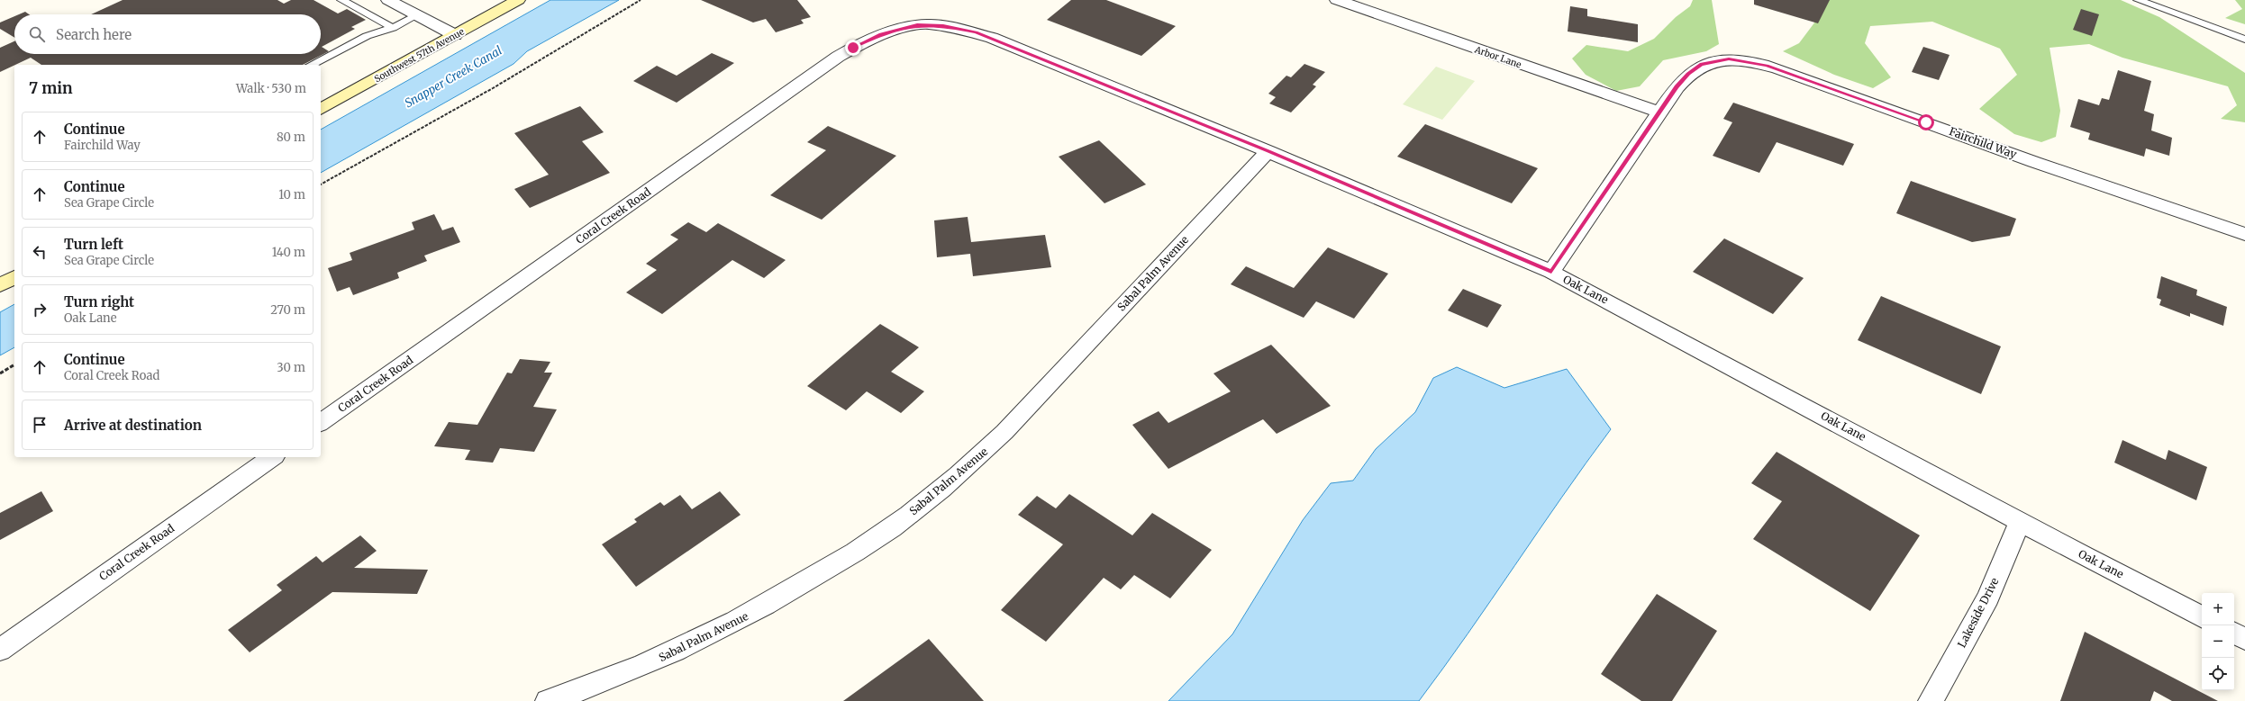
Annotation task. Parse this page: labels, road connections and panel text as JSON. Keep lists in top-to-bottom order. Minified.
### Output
{"streets":{"main road":["Southwest 57th Avenue"],"street":["Arbor Lane","Fairchild Way","Coral Creek Road","Sabal Palm Avenue","Oak Lane","Lakeside Drive"]},"crossings":[["Arbor Lane","Fairchild Way"],["Fairchild Way","Oak Lane"],["Coral Creek Road","Oak Lane"],["Sabal Palm Avenue","Oak Lane"],["Oak Lane","Lakeside Drive"]],"water":["Snapper Creek Canal"],"page":{"search":"Search here","heading":["7 min","Walk · 530 m"],"list":[["Continue","Fairchild Way","80 m"],["Continue","Sea Grape Circle","10 m"],["Turn left","Sea Grape Circle","140 m"],["Turn right","Oak Lane","270 m"],["Continue","Coral Creek Road","30 m"],"Arrive at destination"],"map_buttons":["+","−"]}}
